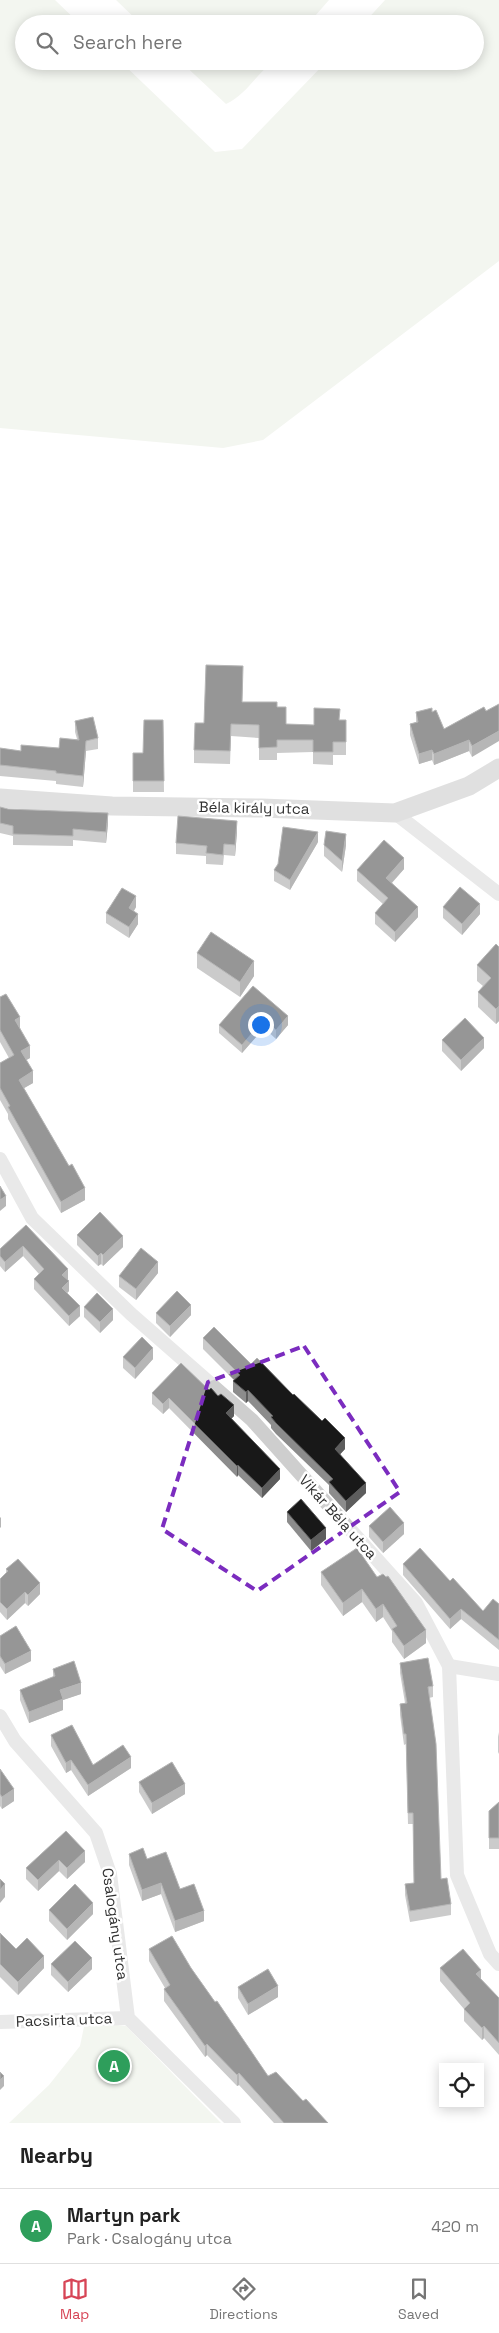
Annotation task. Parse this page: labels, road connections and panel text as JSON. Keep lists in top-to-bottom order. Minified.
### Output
{"streets":{"street":["Béla király utca","Vikár Béla utca","Csalogány utca","Pacsirta utca"]},"crossings":[["Csalogány utca","Pacsirta utca"]],"page":{"search":"Search here","pins":"A","heading":"Nearby","list":[{"mark":"A","name":"Martyn park","note":"Park · Csalogány utca","value":"420 m"}],"nav":["Map","Directions","Saved"]}}
